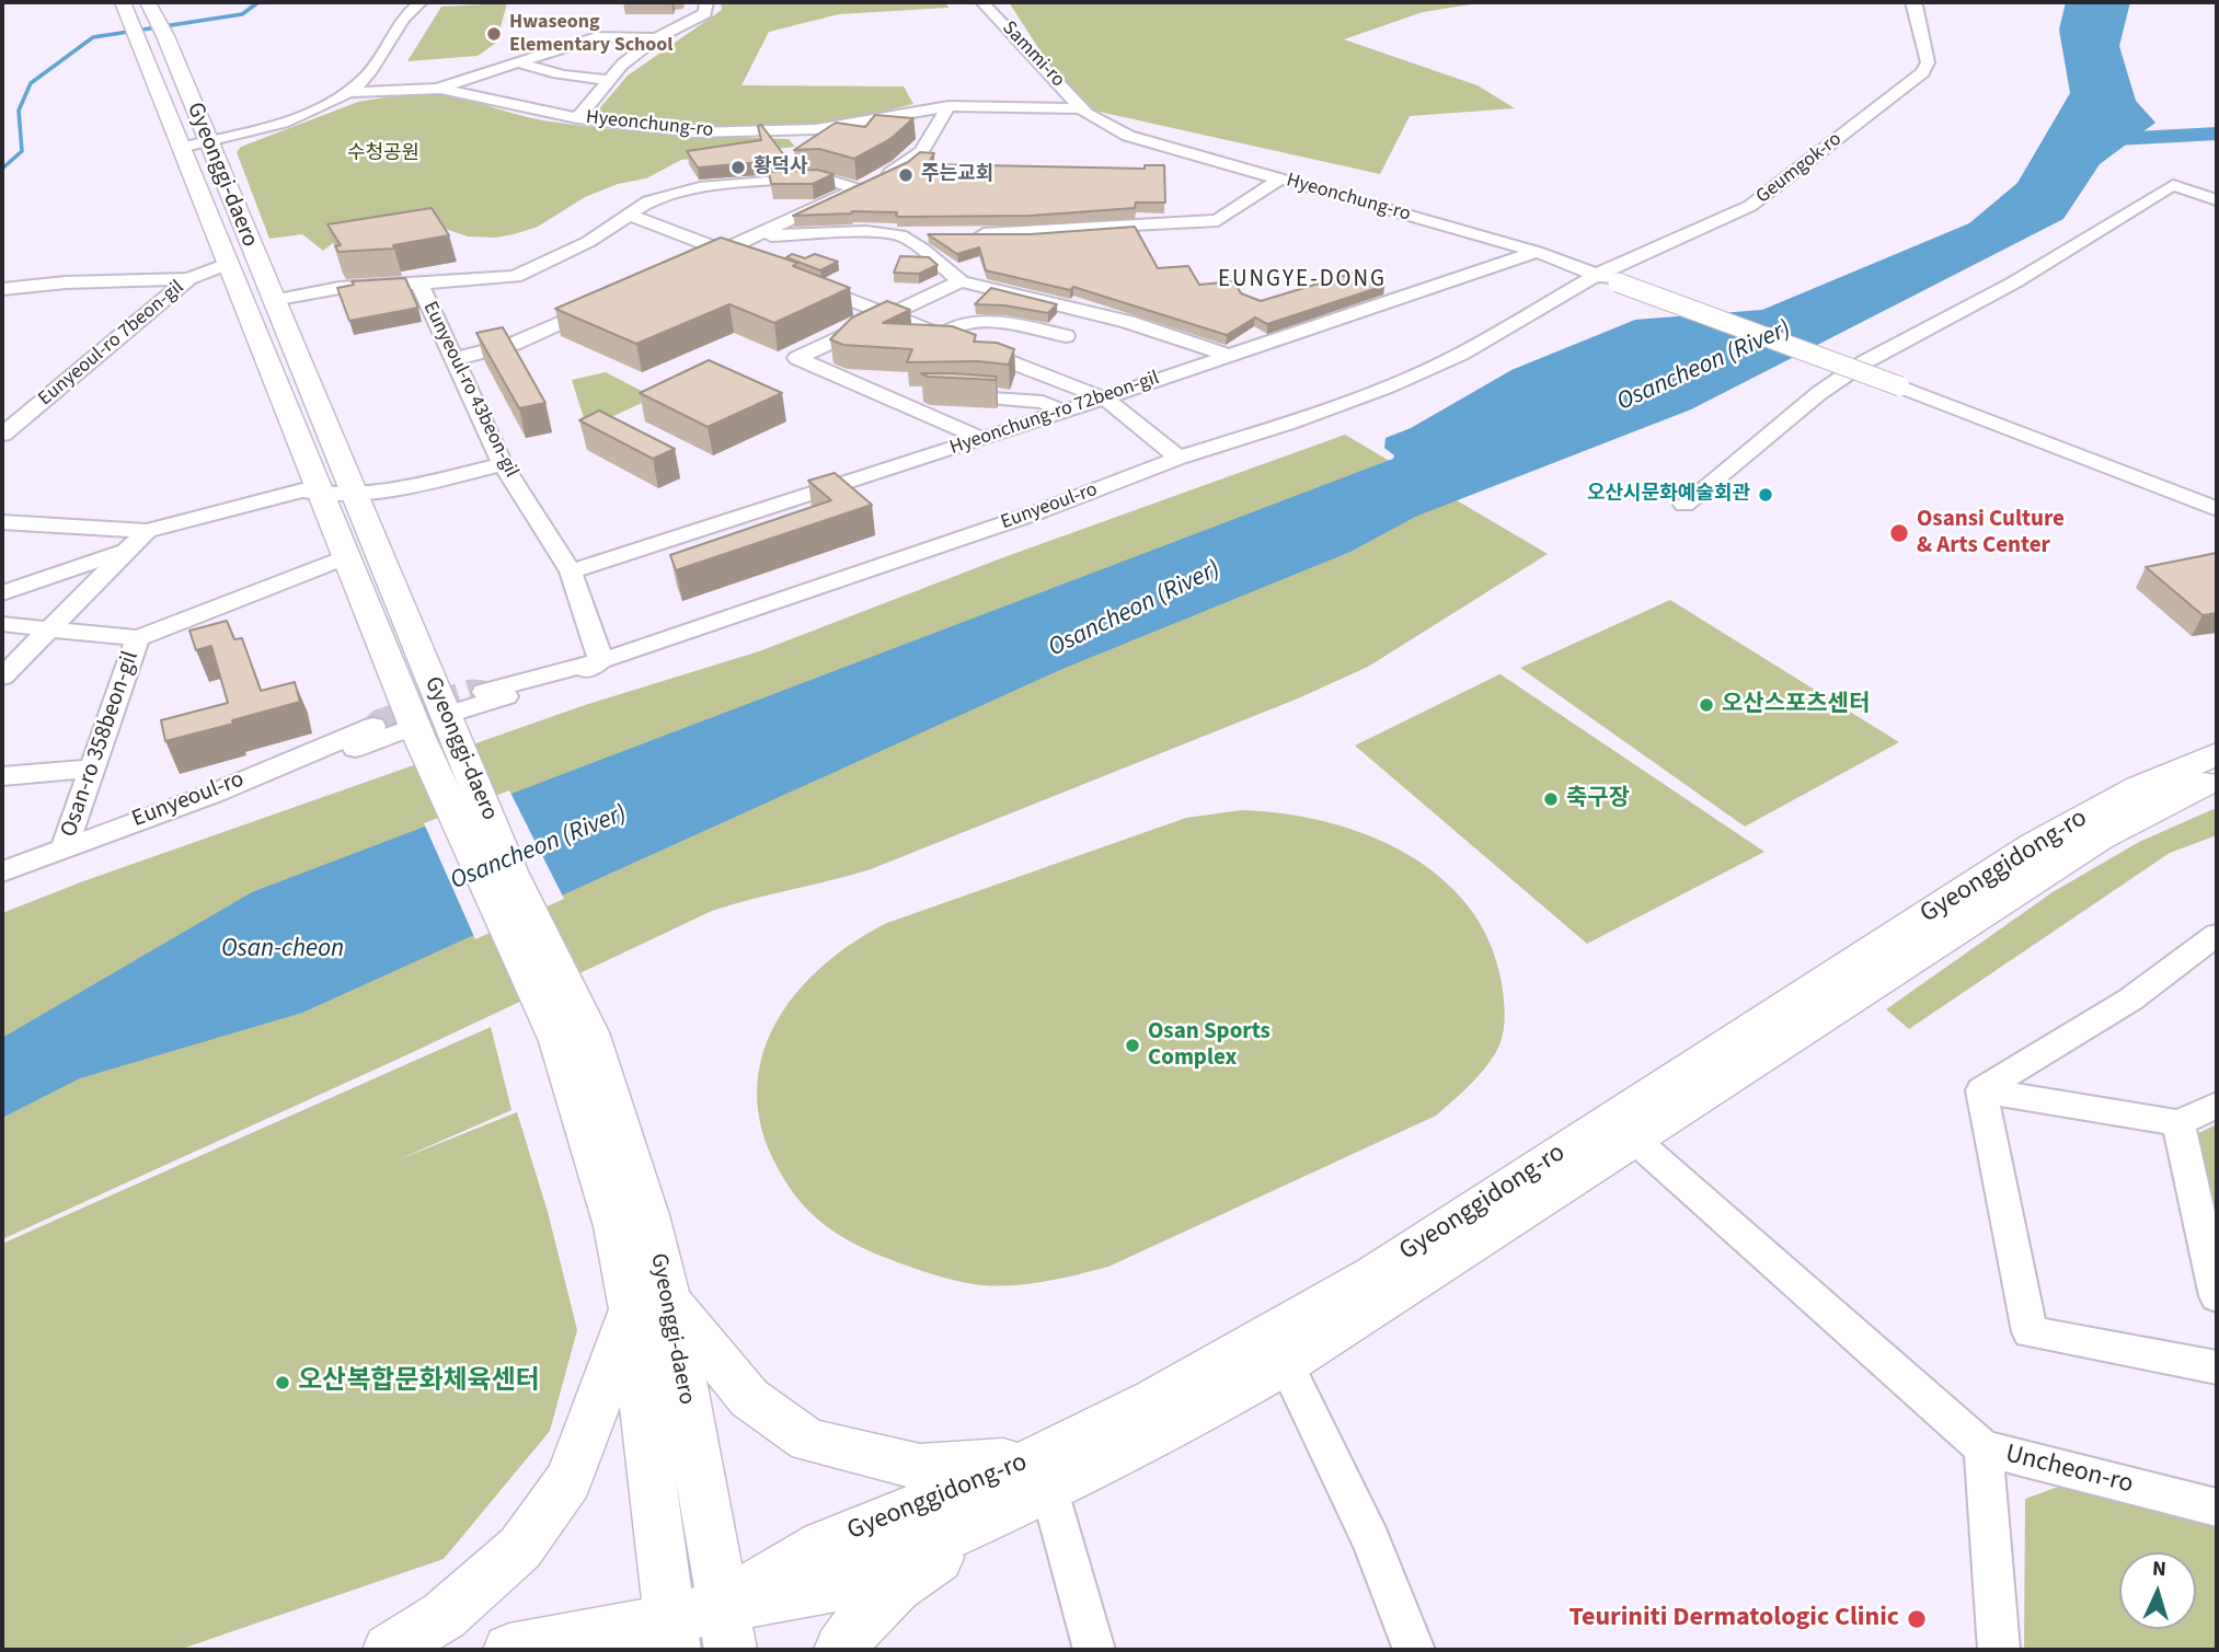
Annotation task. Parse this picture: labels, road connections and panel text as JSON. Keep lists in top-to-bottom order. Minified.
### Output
{"streets":{"main road":["Gyeonggi-daero","Gyeonggidong-ro"],"street":["Sammi-ro","Hyeonchung-ro","Geumgok-ro","Eunyeoul-ro 7beon-gil","Eunyeoul-ro 43beon-gil","Hyeonchung-ro 72beon-gil","Eunyeoul-ro","Osan-ro 358beon-gil","Uncheon-ro"]},"crossings":[["Sammi-ro","Hyeonchung-ro"],["Hyeonchung-ro","Geumgok-ro"],["Hyeonchung-ro","Hyeonchung-ro 72beon-gil"],["Hyeonchung-ro","Eunyeoul-ro"],["Geumgok-ro","Eunyeoul-ro"],["Gyeonggi-daero","Eunyeoul-ro 7beon-gil"],["Gyeonggi-daero","Gyeonggidong-ro"],["Eunyeoul-ro 43beon-gil","Hyeonchung-ro 72beon-gil"],["Eunyeoul-ro 43beon-gil","Eunyeoul-ro"],["Eunyeoul-ro","Osan-ro 358beon-gil"]],"districts":["EUNGYE-DONG"],"water":["Osancheon (River)","Osan-cheon"],"parks":["수청공원"],"places":["Hwaseong Elementary School","황덕사","주는교회","오산시문화예술회관","Osansi Culture & Arts Center","오산스포츠센터","축구장","Osan Sports Complex","오산복합문화체육센터","Teuriniti Dermatologic Clinic"],"north":"top"}
